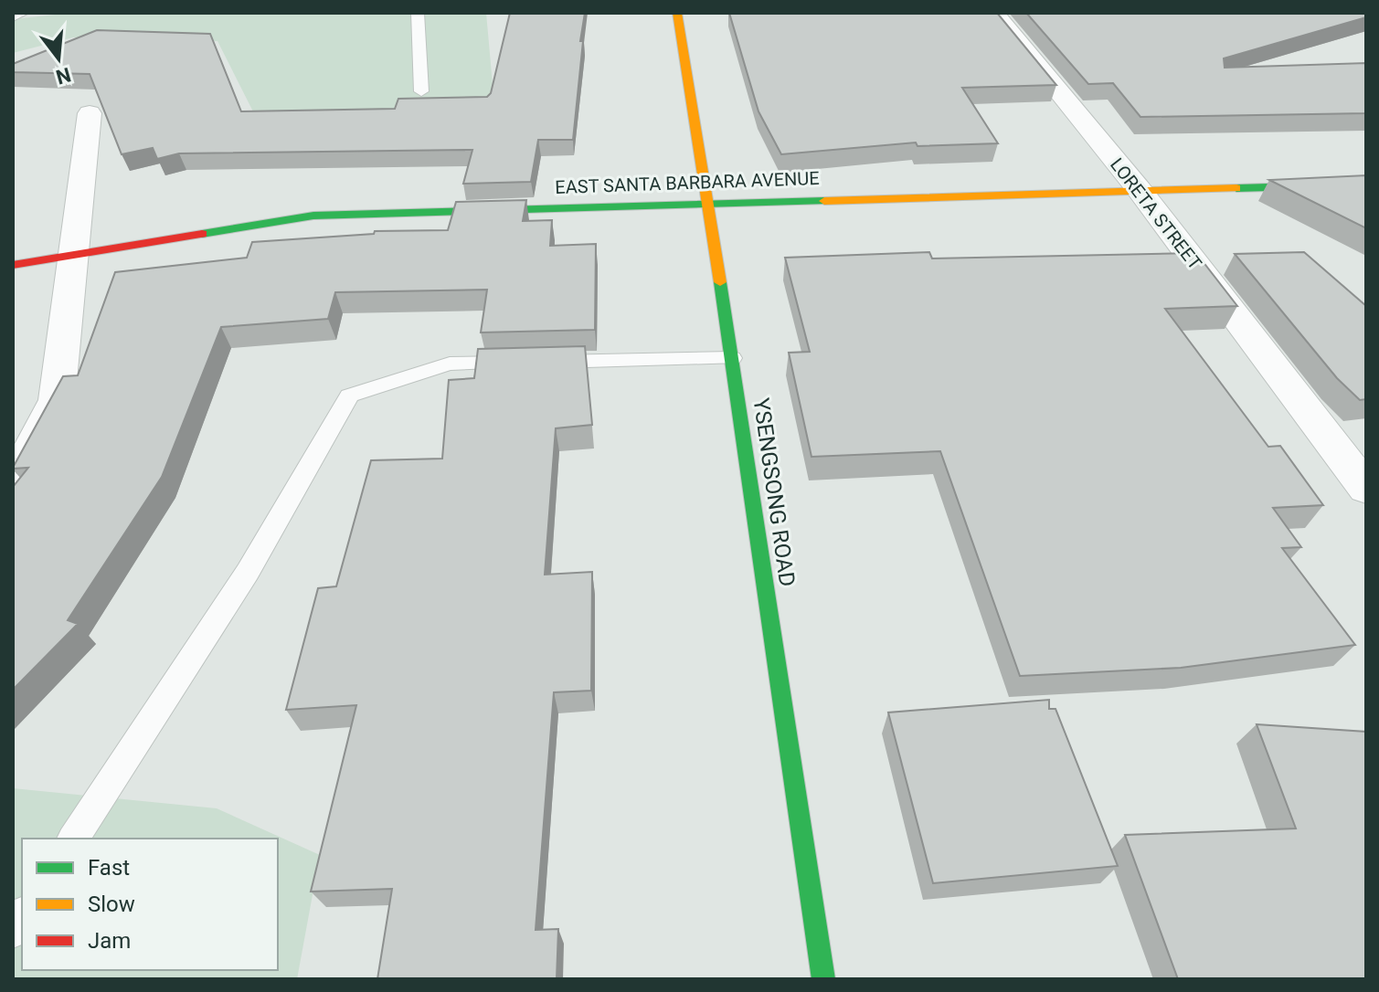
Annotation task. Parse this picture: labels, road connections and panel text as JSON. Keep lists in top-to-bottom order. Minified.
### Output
{"streets":{"street":["EAST SANTA BARBARA AVENUE","LORETA STREET","YSENGSONG ROAD"]},"crossings":[["EAST SANTA BARBARA AVENUE","LORETA STREET"],["EAST SANTA BARBARA AVENUE","YSENGSONG ROAD"]],"legend":["Fast","Slow","Jam"],"north":"bottom"}
